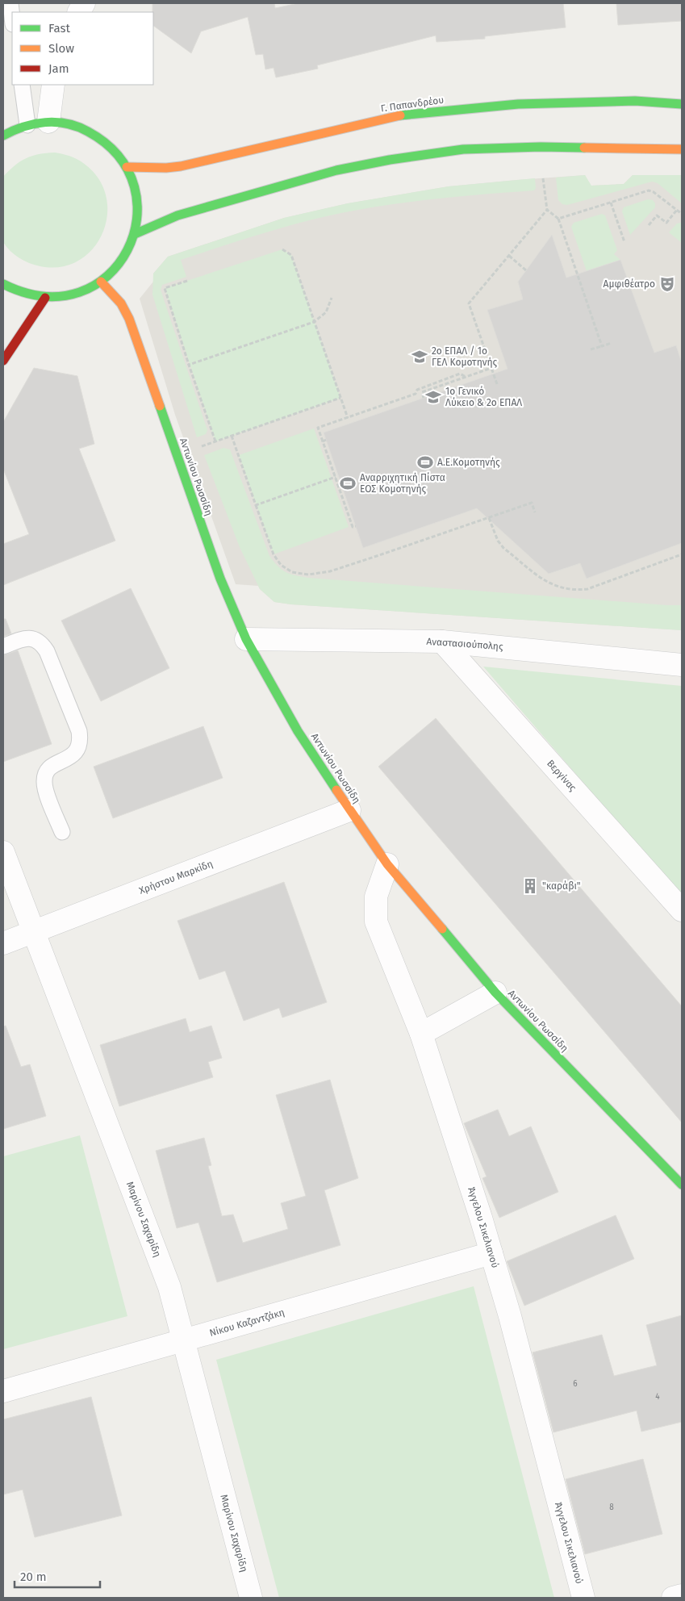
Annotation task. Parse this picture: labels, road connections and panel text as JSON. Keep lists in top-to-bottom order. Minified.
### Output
{"streets":{"main road":["Γ. Παπανδρέου","Αντωνίου Ρωσσίδη"],"street":["Αναστασιούπολης","Βεργίνας","Χρήστου Μαρκίδη","Μαρίνου Σαχαρίδη","Άγγελου Σικελιανού","Νίκου Καζαντζάκη"]},"crossings":[["Αντωνίου Ρωσσίδη","Αναστασιούπολης"],["Αντωνίου Ρωσσίδη","Χρήστου Μαρκίδη"],["Αντωνίου Ρωσσίδη","Άγγελου Σικελιανού"],["Αναστασιούπολης","Βεργίνας"],["Χρήστου Μαρκίδη","Μαρίνου Σαχαρίδη"],["Μαρίνου Σαχαρίδη","Νίκου Καζαντζάκη"],["Άγγελου Σικελιανού","Νίκου Καζαντζάκη"]],"places":{"theatre":["Αμφιθέατρο"],"school or university":["2ο ΕΠΑΛ / 1ο ΓΕΛ Κομοτηνής","1ο Γενικό Λύκειο & 2ο ΕΠΑΛ"],"sports":["Α.Ε.Κομοτηνής","Αναρριχητική Πίστα ΕΟΣ Κομοτηνής"],"building":["\"καράβι\""]},"house_numbers":["6","4","8"],"legend":["Fast","Slow","Jam"],"scale_bar":"20 m"}
